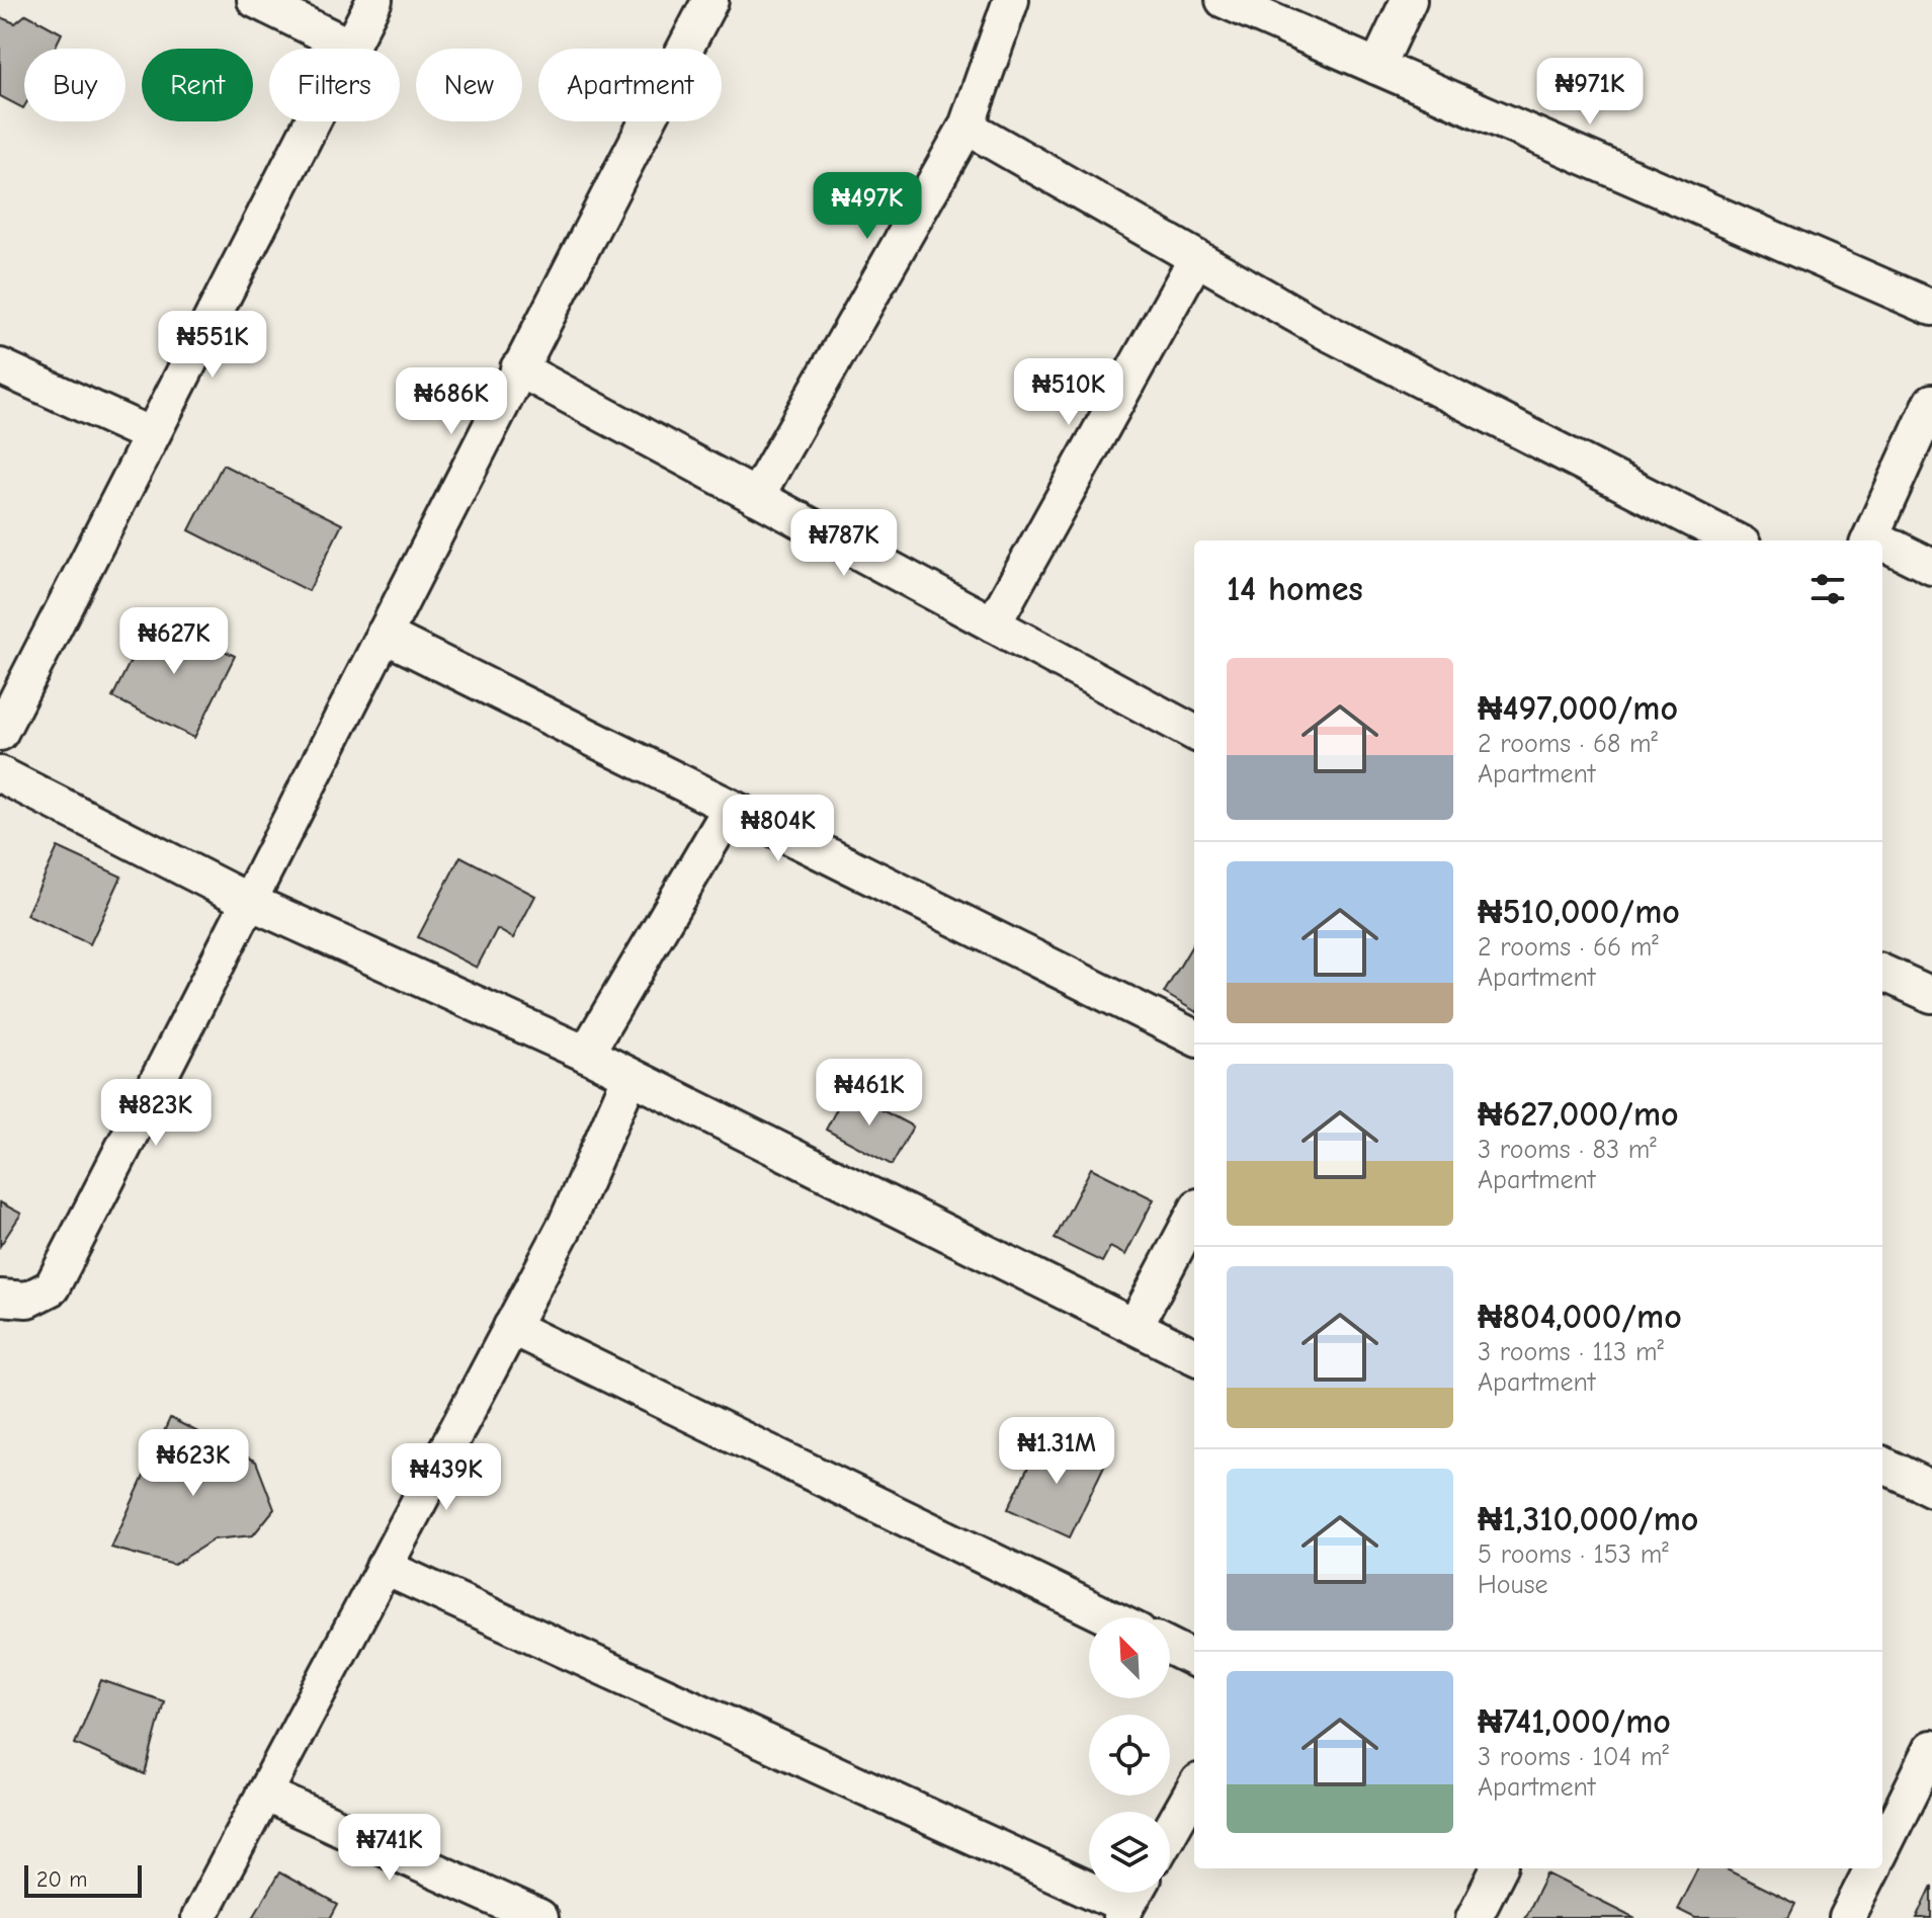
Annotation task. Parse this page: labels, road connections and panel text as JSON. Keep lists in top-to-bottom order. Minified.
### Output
{"scale_bar":"20 m","north":"top left","page":{"chip":["Buy","Rent","Filters","New","Apartment"],"price":["₦971K","₦497K","₦551K","₦510K","₦686K","₦787K","₦627K","₦804K","₦461K","₦823K","₦1.31M","₦623K","₦439K","₦741K"],"heading":"14 homes","list":[{"name":"₦497,000/mo","note":"2 rooms · 68 m² · Apartment"},{"name":"₦510,000/mo","note":"2 rooms · 66 m² · Apartment"},{"name":"₦627,000/mo","note":"3 rooms · 83 m² · Apartment"},{"name":"₦804,000/mo","note":"3 rooms · 113 m² · Apartment"},{"name":"₦1,310,000/mo","note":"5 rooms · 153 m² · House"},{"name":"₦741,000/mo","note":"3 rooms · 104 m² · Apartment"}],"scale":"20 m"}}
